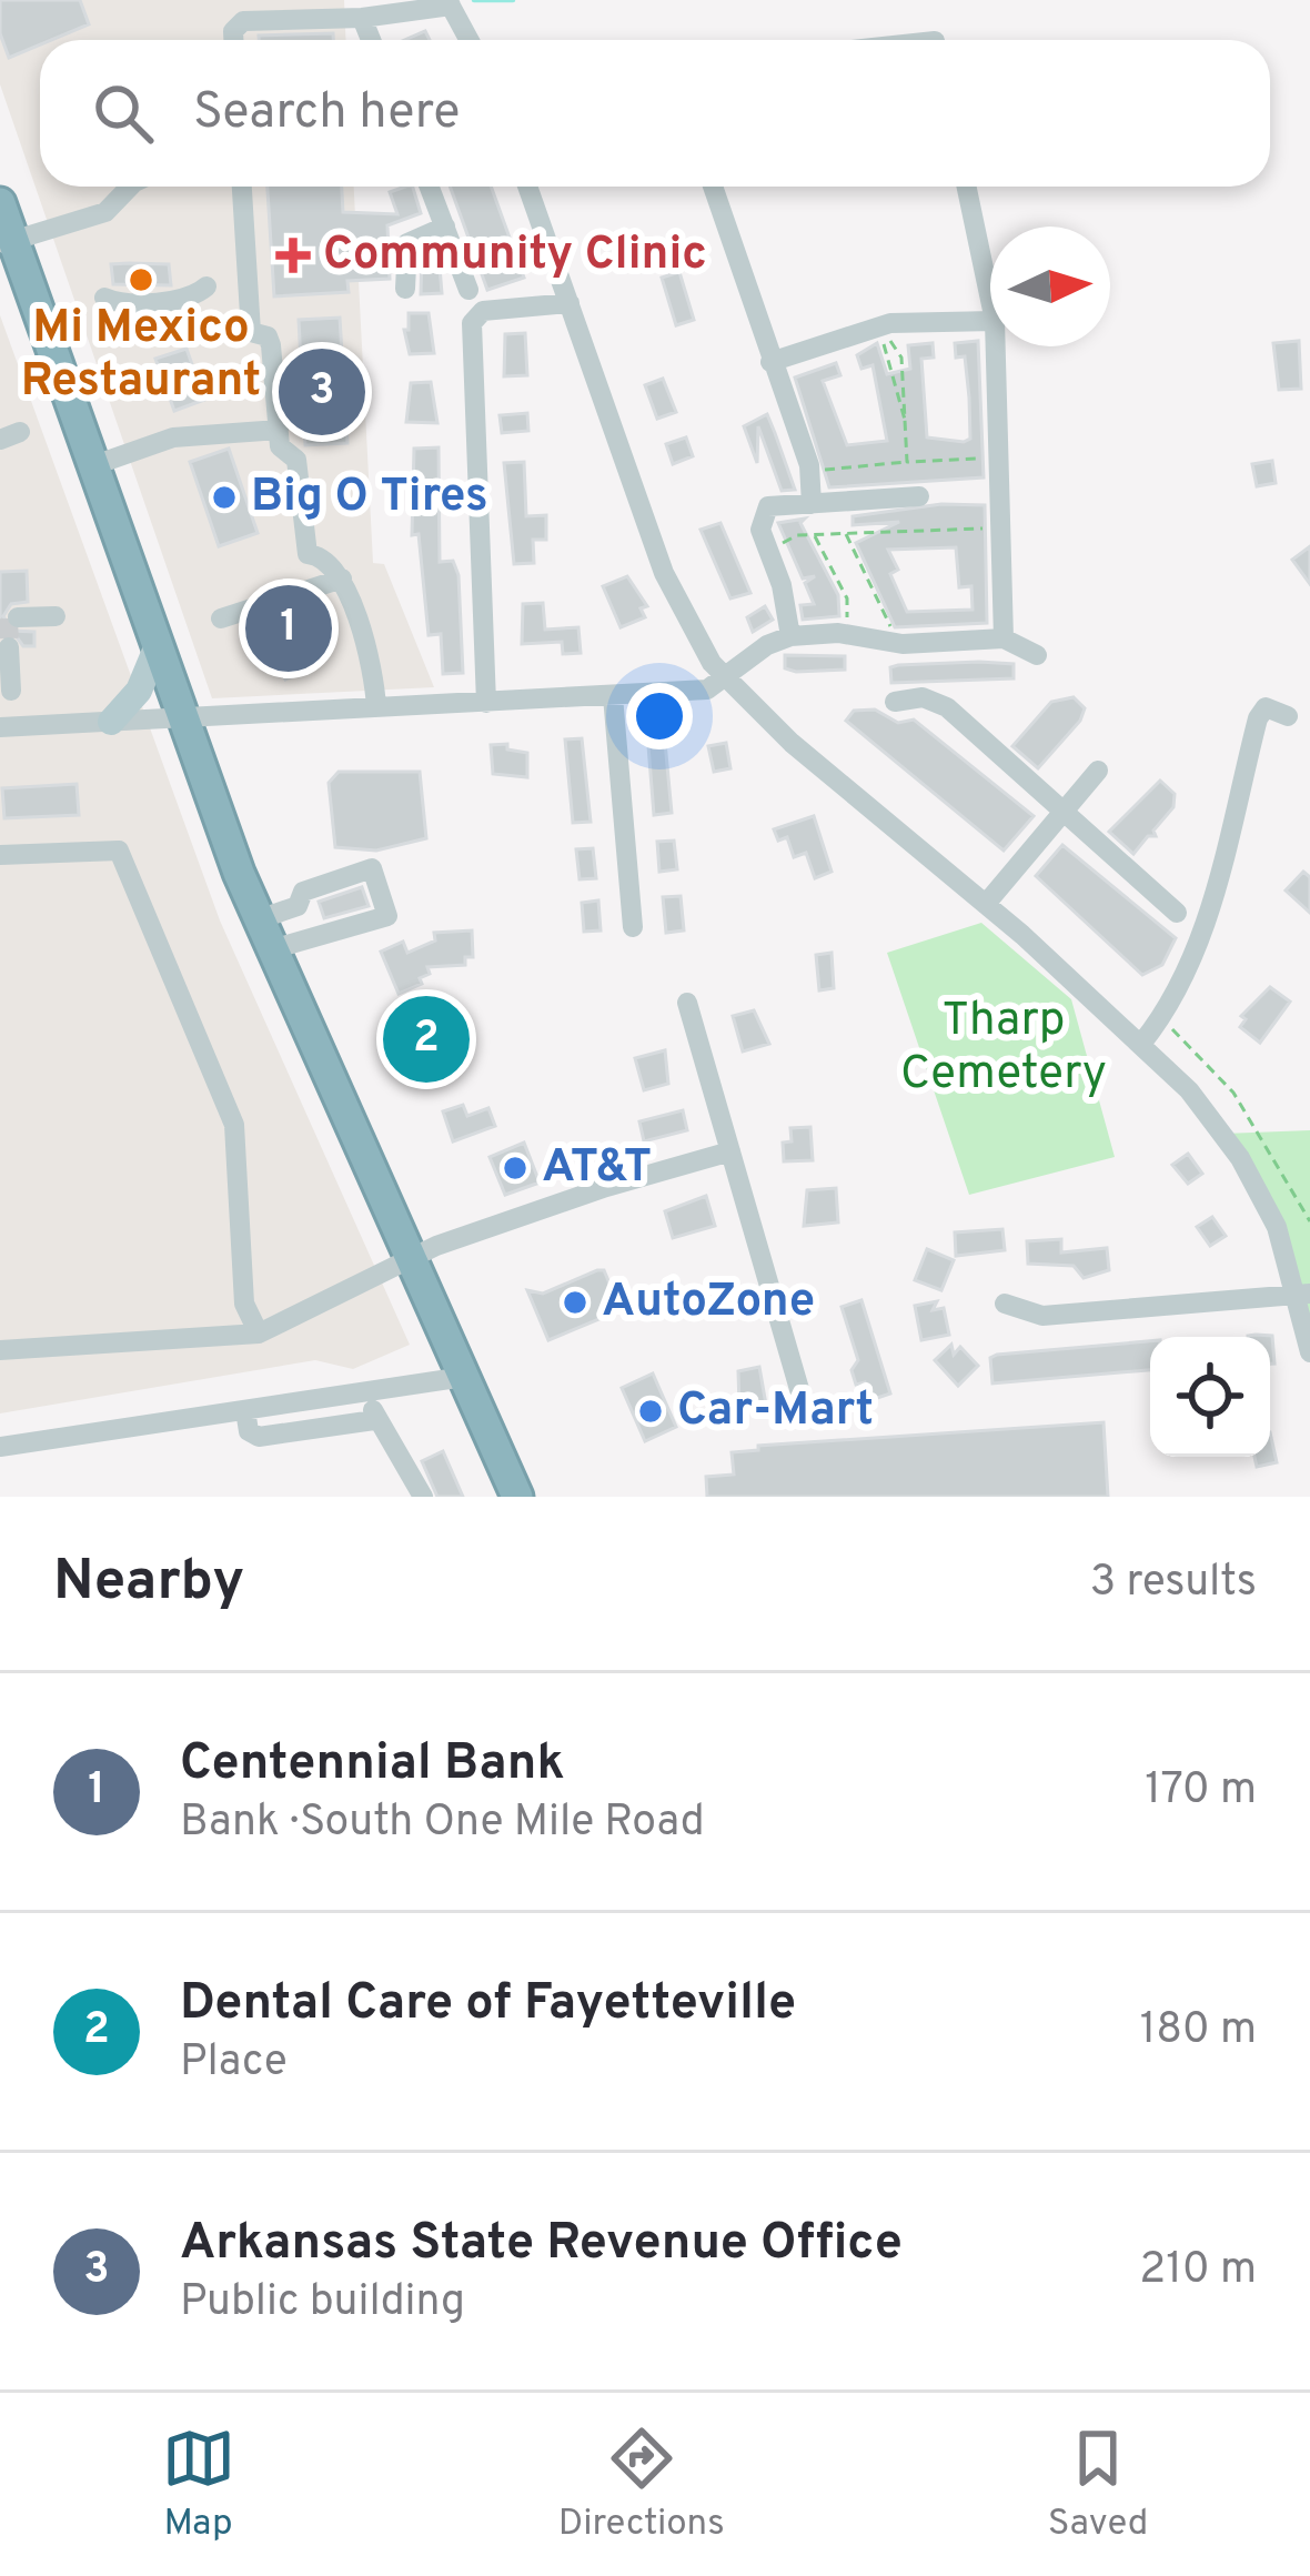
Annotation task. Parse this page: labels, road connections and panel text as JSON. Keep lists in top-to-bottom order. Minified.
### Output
{"parks":["Tharp Cemetery"],"places":{"health":["Community Clinic"],"other":["Mi Mexico Restaurant","Big O Tires","AT&T","AutoZone","Car-Mart"]},"north":"right","page":{"search":"Search here","pins":["3","1","2"],"heading":["Nearby","3 results"],"list":[{"mark":"1","name":"Centennial Bank","note":"Bank · South One Mile Road","value":"170 m"},{"mark":"2","name":"Dental Care of Fayetteville","note":"Place","value":"180 m"},{"mark":"3","name":"Arkansas State Revenue Office","note":"Public building","value":"210 m"}],"nav":["Map","Directions","Saved"]}}
